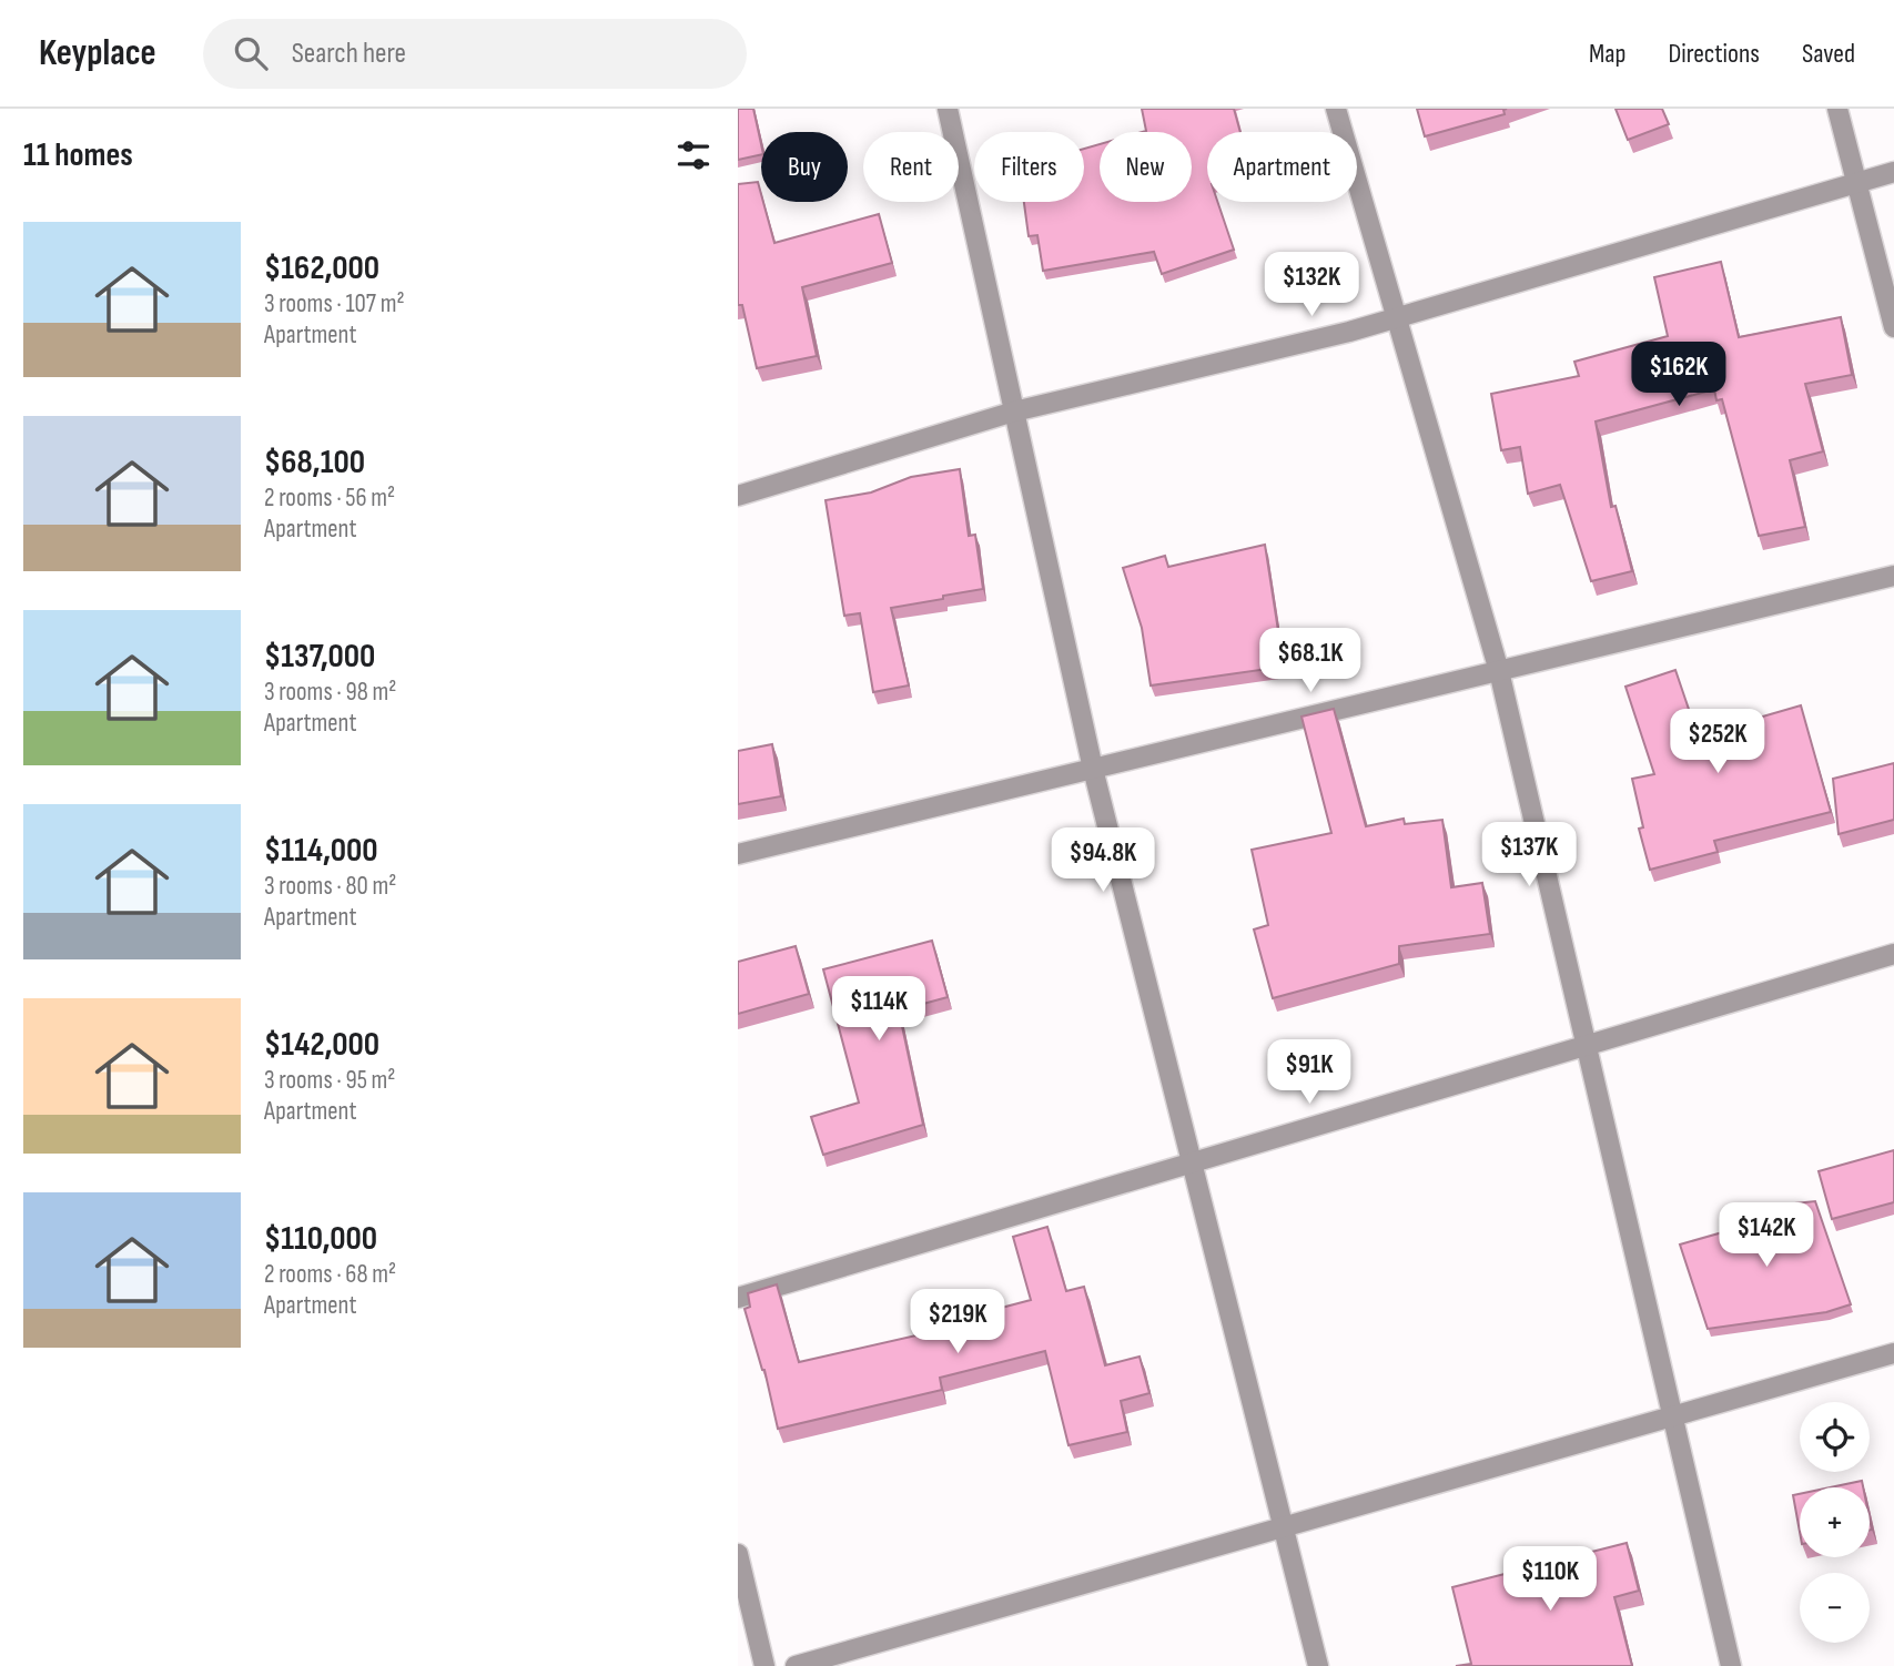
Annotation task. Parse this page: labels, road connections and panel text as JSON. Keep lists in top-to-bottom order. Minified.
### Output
{"page":{"header":"Keyplace","search":"Search here","nav":["Map","Directions","Saved"],"heading":"11 homes","chip":["Buy","Rent","Filters","New","Apartment"],"list":[{"name":"$162,000","note":"3 rooms · 107 m² · Apartment"},{"name":"$68,100","note":"2 rooms · 56 m² · Apartment"},{"name":"$137,000","note":"3 rooms · 98 m² · Apartment"},{"name":"$114,000","note":"3 rooms · 80 m² · Apartment"},{"name":"$142,000","note":"3 rooms · 95 m² · Apartment"},{"name":"$110,000","note":"2 rooms · 68 m² · Apartment"}],"price":["$132K","$162K","$68.1K","$252K","$137K","$94.8K","$114K","$91K","$142K","$219K","$110K"],"map_buttons":["+","−"]}}
